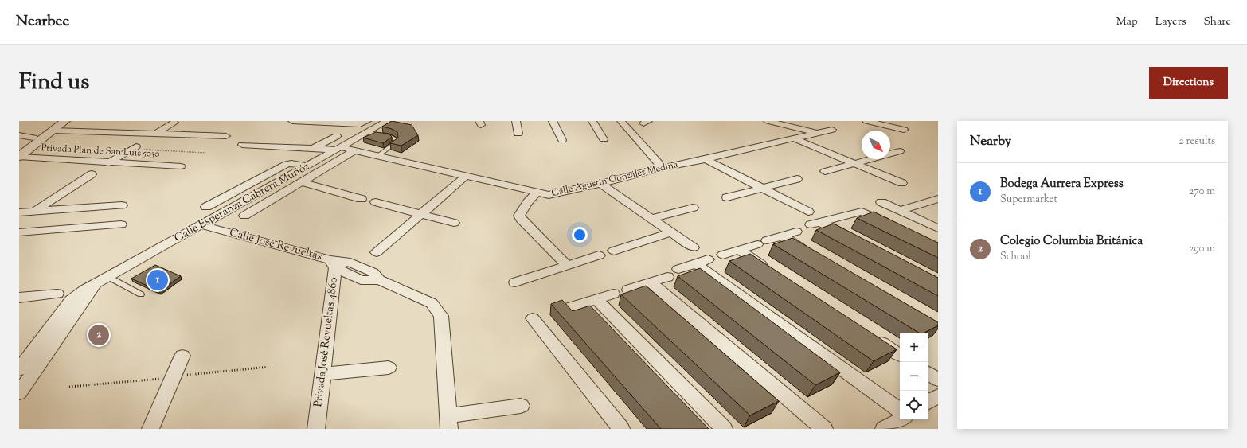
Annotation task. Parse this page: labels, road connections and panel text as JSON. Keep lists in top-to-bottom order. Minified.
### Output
{"streets":{"street":["Privada Plan de San Luis 5050","Calle Agustín González Medina","Calle Esperanza Cabrera Muñóz","Calle José Revueltas","Privada José Revueltas 4860"]},"crossings":[["Calle Agustín González Medina","Calle Esperanza Cabrera Muñóz"],["Calle Esperanza Cabrera Muñóz","Calle José Revueltas"],["Calle José Revueltas","Privada José Revueltas 4860"]],"north":"bottom right","page":{"header":"Nearbee","nav":["Map","Layers","Share"],"title":"Find us","buttons":"Directions","heading":["Nearby","2 results"],"list":[{"mark":"1","name":"Bodega Aurrera Express","note":"Supermarket","value":"270 m"},{"mark":"2","name":"Colegio Columbia Británica","note":"School","value":"290 m"}],"pins":["1","2"],"map_buttons":["+","−"]}}
